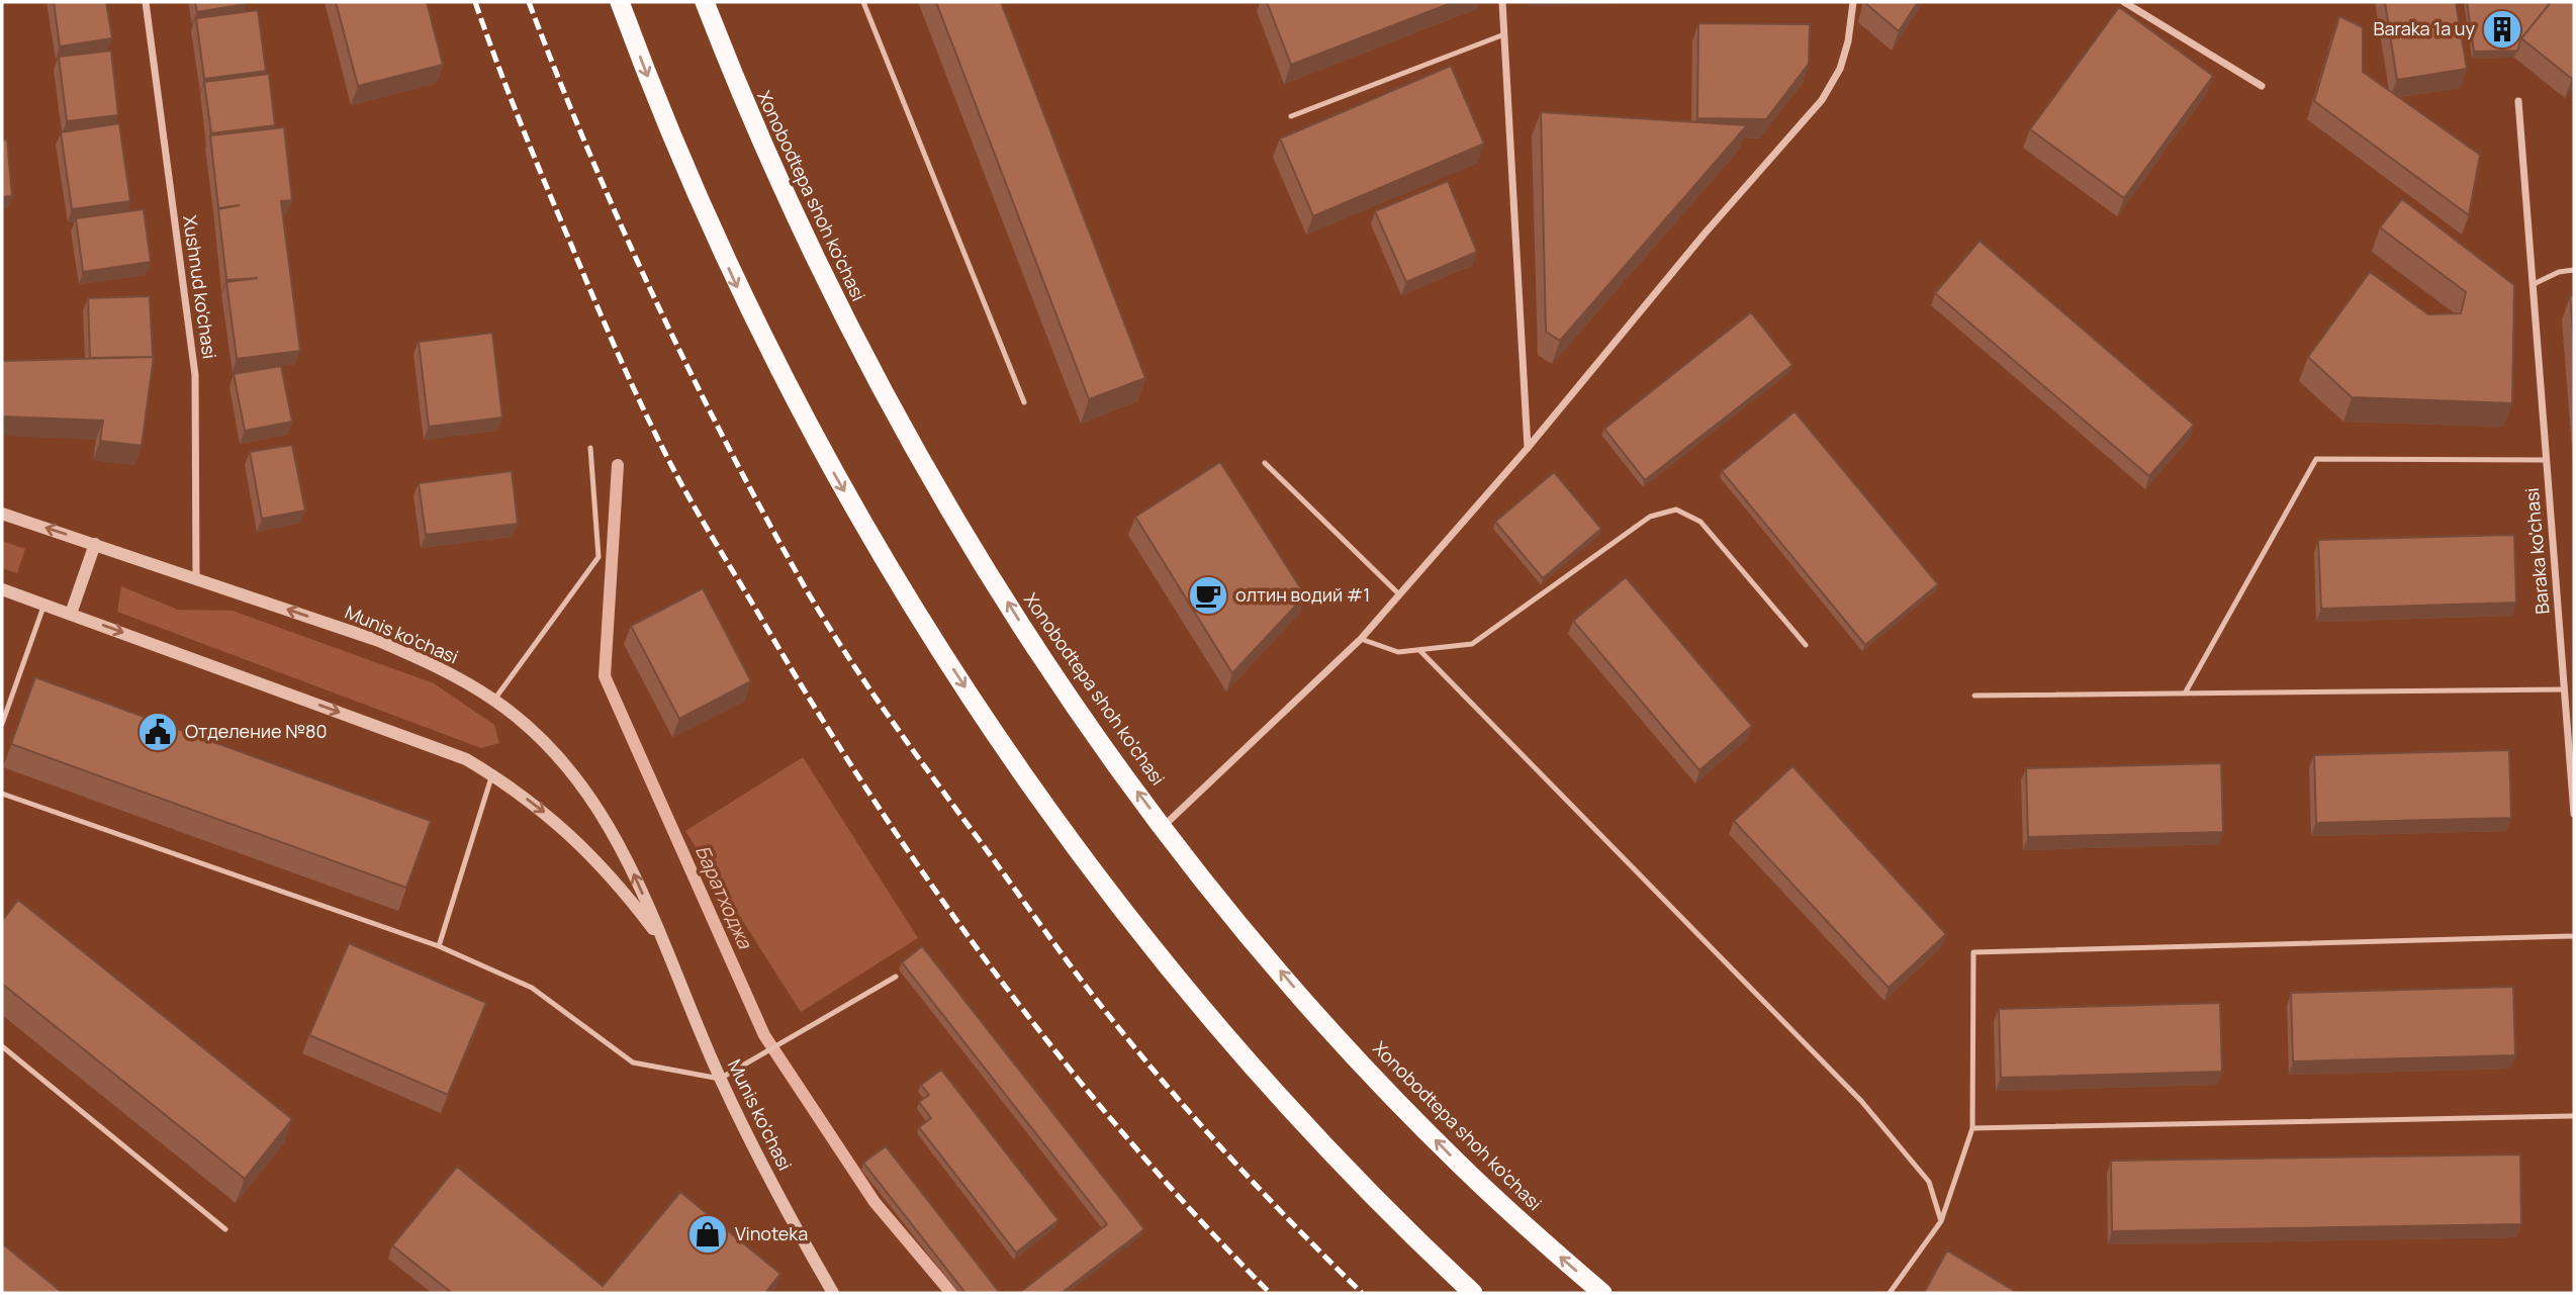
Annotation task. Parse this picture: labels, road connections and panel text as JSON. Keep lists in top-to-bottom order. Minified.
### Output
{"streets":{"highway":["Xonobodtepa shoh ko'chasi"],"street":["Xushnud ko'chasi","Baraka ko'chasi","Munis ko'chasi"]},"crossings":[["Xushnud ko'chasi","Munis ko'chasi"]],"water":["Баратходжа"],"places":{"building":["Baraka 1a uy"],"cafe":["олтин водий #1"],"public building":["Отделение №80"],"shop":["Vinoteka"]}}
